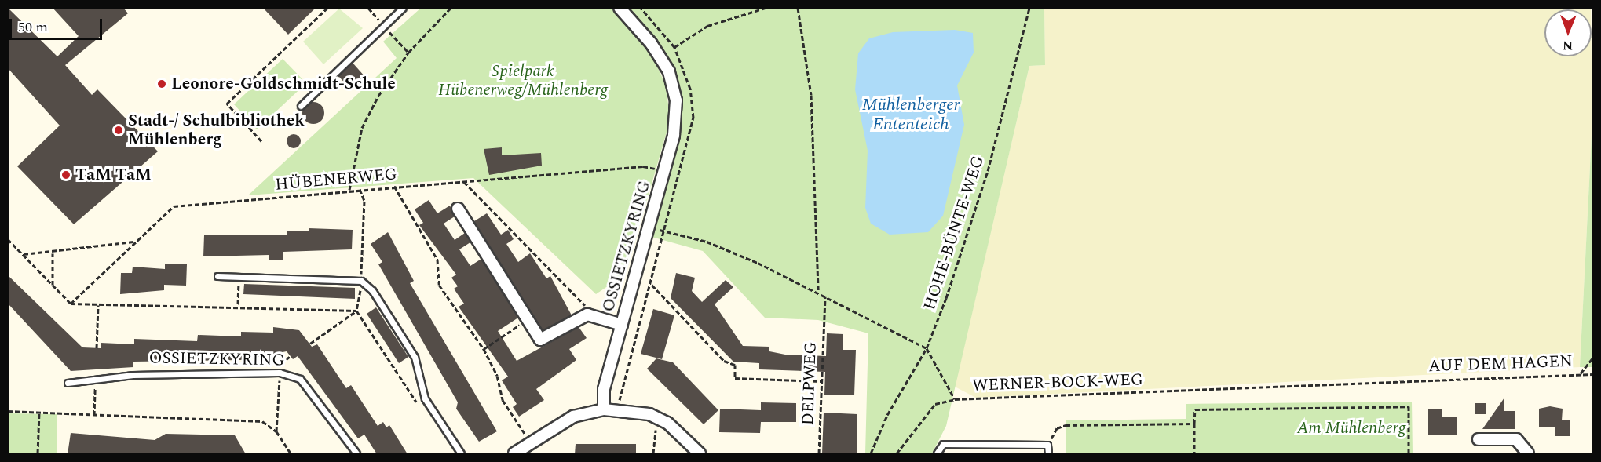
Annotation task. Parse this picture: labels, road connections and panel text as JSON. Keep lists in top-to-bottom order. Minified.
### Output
{"streets":{"street":["OSSIETZKYRING"],"path":["HÜBENERWEG","HOHE-BÜNTE-WEG","AUF DEM HAGEN","WERNER-BOCK-WEG","DELPWEG"]},"crossings":[["HÜBENERWEG","OSSIETZKYRING"],["HOHE-BÜNTE-WEG","WERNER-BOCK-WEG"],["AUF DEM HAGEN","WERNER-BOCK-WEG"]],"water":["Mühlenberger Ententeich"],"parks":["Spielpark Hübenerweg/Mühlenberg","Am Mühlenberg"],"places":["Leonore-Goldschmidt-Schule","Stadt-/ Schulbibliothek Mühlenberg","TaM TaM"],"scale_bar":"50 m","north":"bottom"}
